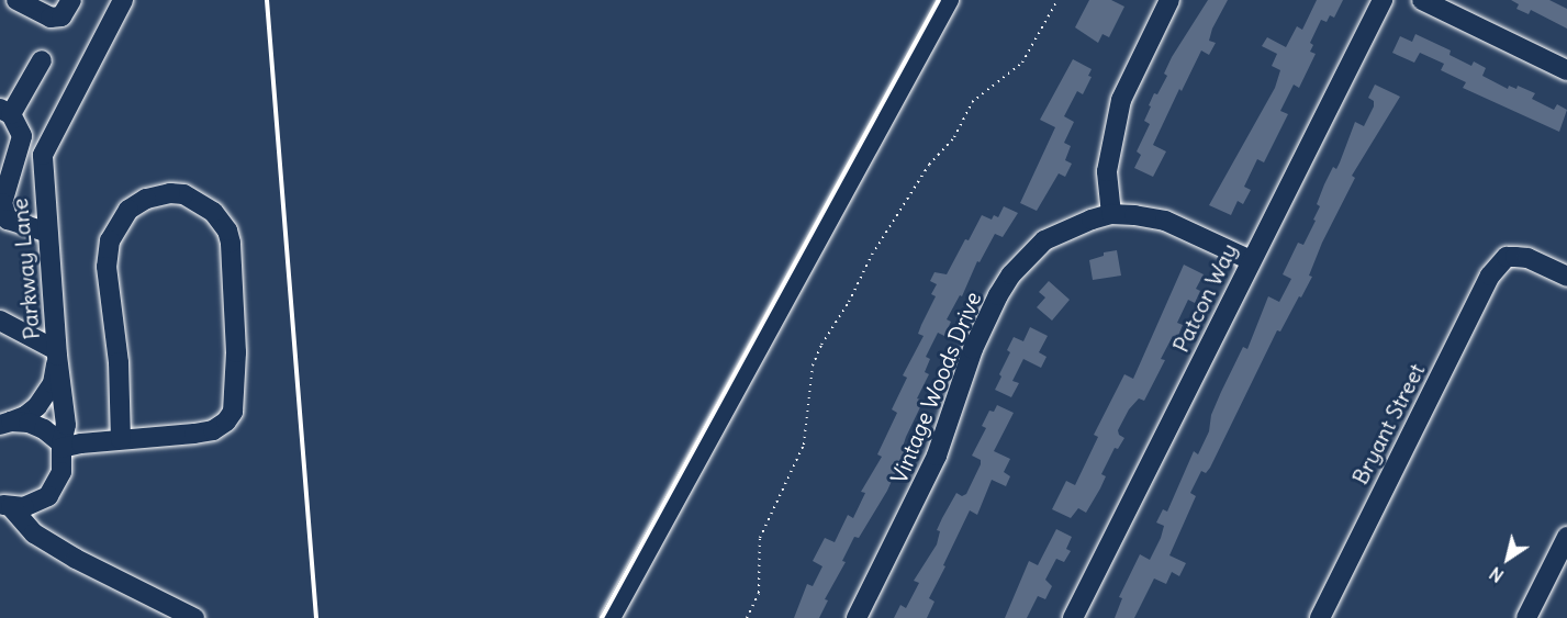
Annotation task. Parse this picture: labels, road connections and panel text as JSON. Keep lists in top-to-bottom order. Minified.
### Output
{"streets":{"street":["Parkway Lane","Patcon Way","Vintage Woods Drive","Bryant Street"]},"crossings":[["Patcon Way","Vintage Woods Drive"]],"north":"bottom left"}
